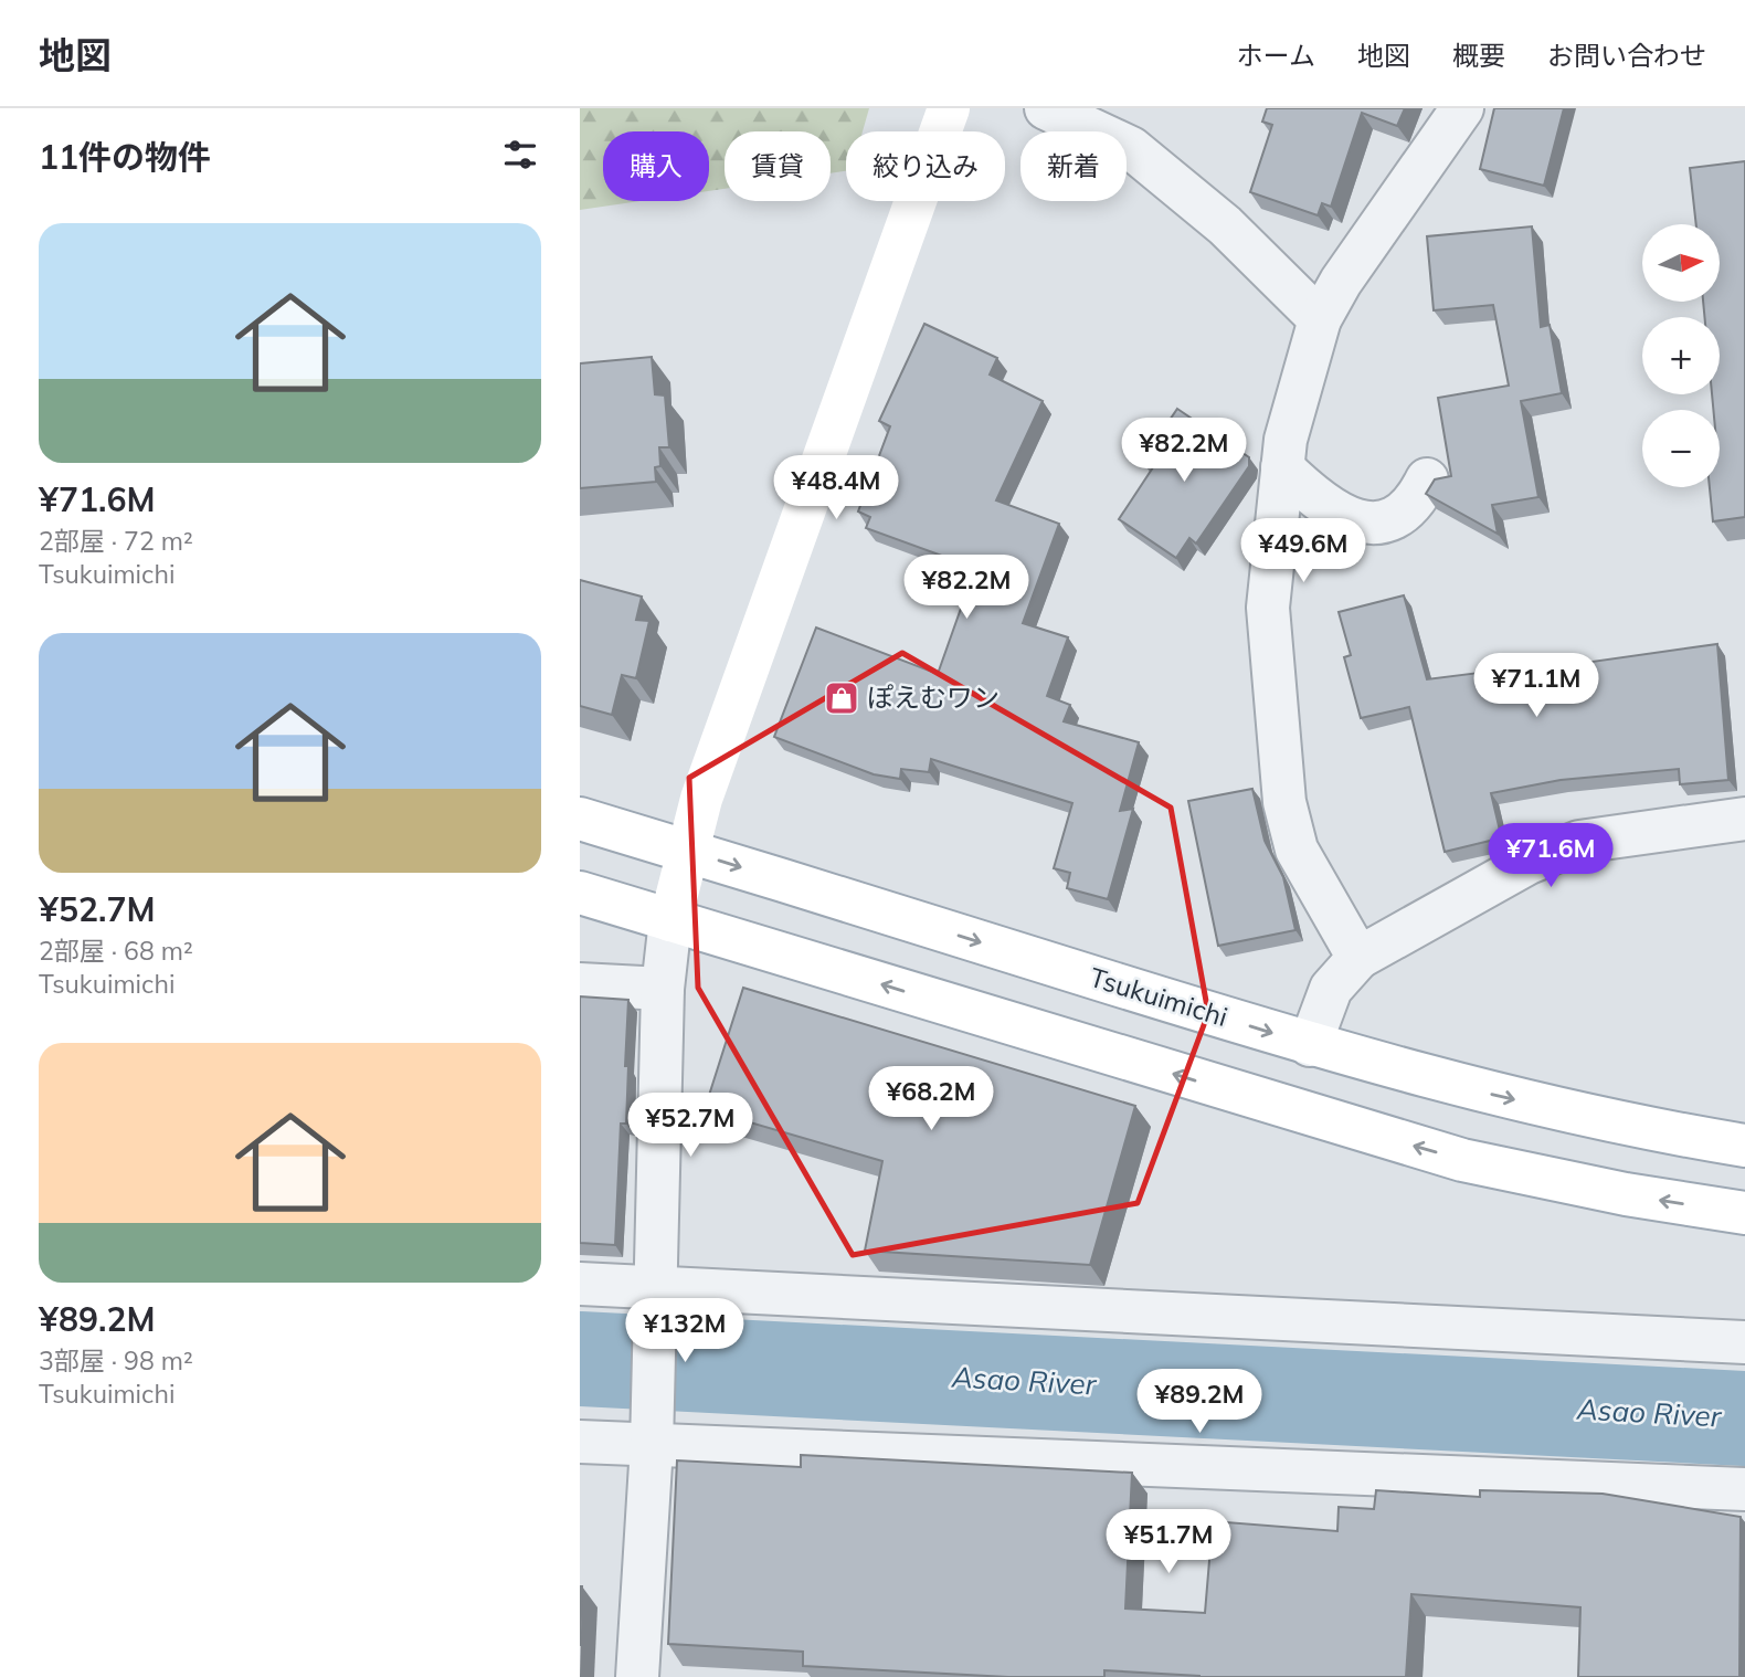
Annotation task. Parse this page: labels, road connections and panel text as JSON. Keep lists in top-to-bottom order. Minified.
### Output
{"streets":{"main road":["Tsukuimichi"]},"water":["Asao River"],"places":{"shop":["ぽえむワン"]},"north":"right","page":{"header":"地図","nav":["ホーム","地図","概要","お問い合わせ"],"heading":"11件の物件","chip":["購入","賃貸","絞り込み","新着"],"list":[{"name":"¥71.6M","note":"2部屋 · 72 m² · Tsukuimichi"},{"name":"¥52.7M","note":"2部屋 · 68 m² · Tsukuimichi"},{"name":"¥89.2M","note":"3部屋 · 98 m² · Tsukuimichi"}],"map_buttons":["+","−"],"price":["¥82.2M","¥48.4M","¥49.6M","¥82.2M","¥71.1M","¥71.6M","¥68.2M","¥52.7M","¥132M","¥89.2M","¥51.7M"]}}
